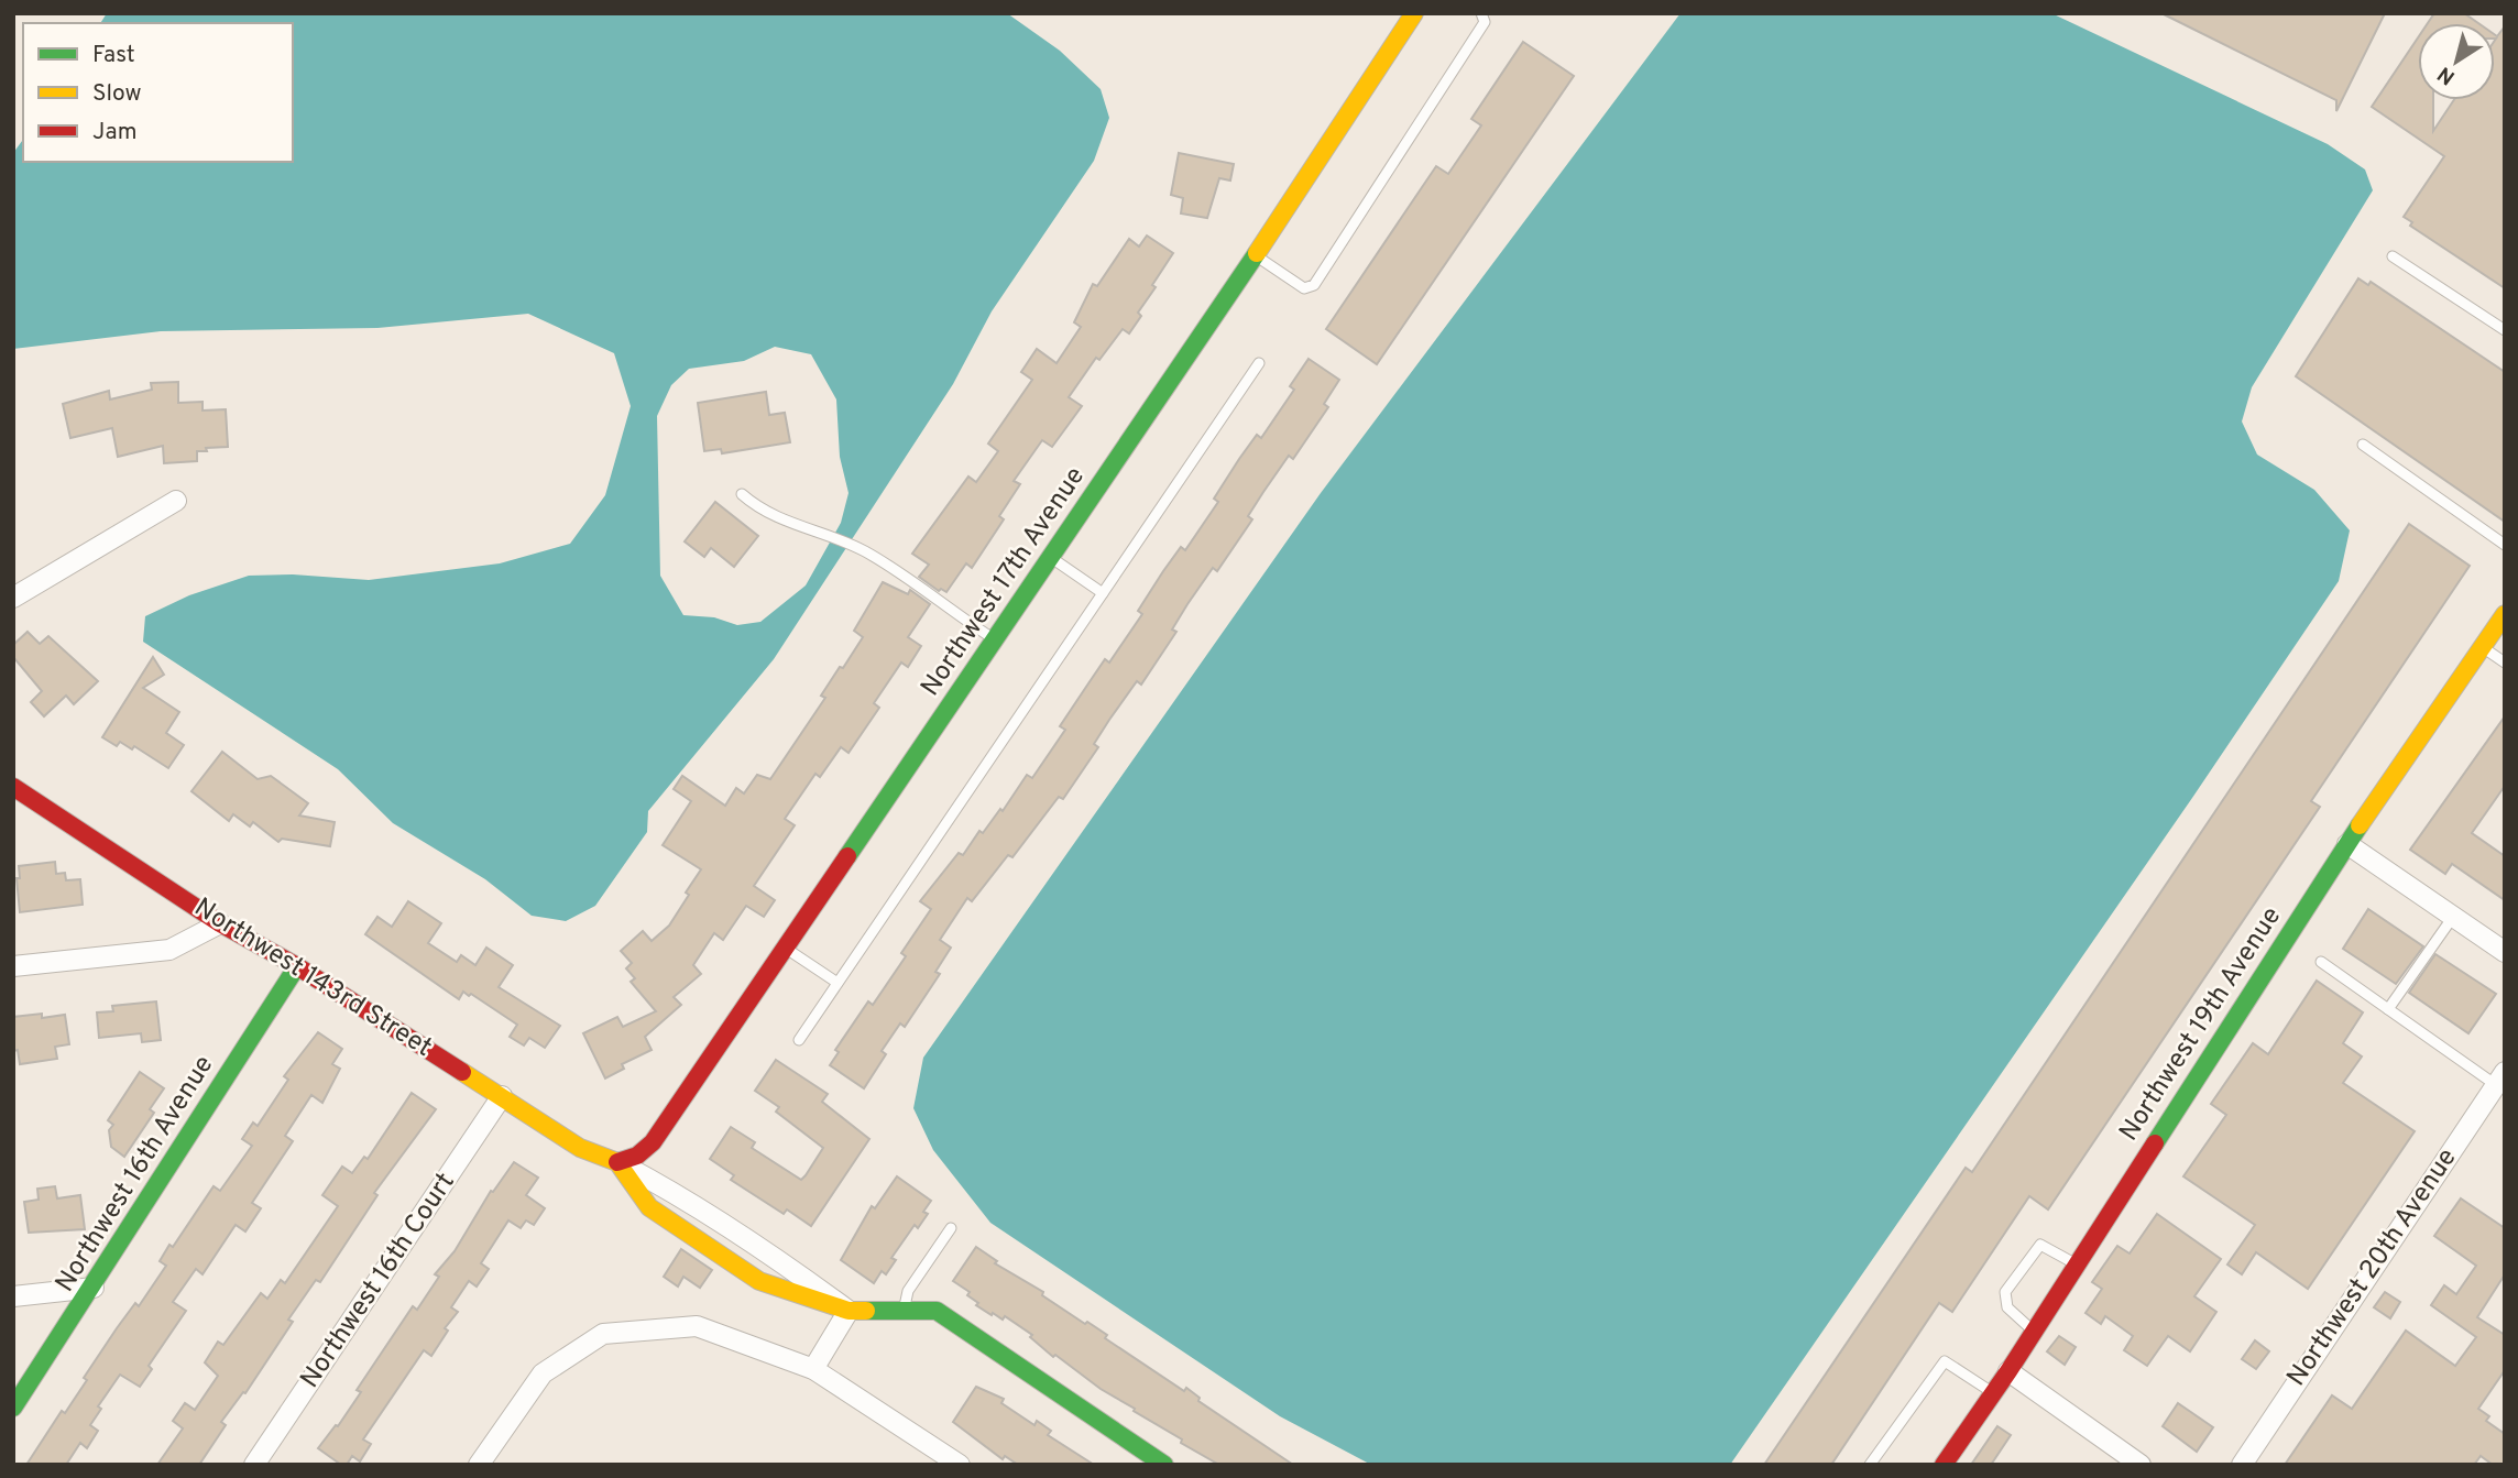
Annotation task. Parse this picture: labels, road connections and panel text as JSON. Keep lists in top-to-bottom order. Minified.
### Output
{"streets":{"street":["Northwest 17th Avenue","Northwest 143rd Street","Northwest 19th Avenue","Northwest 16th Avenue","Northwest 20th Avenue","Northwest 16th Court"]},"crossings":[["Northwest 17th Avenue","Northwest 143rd Street"],["Northwest 143rd Street","Northwest 16th Avenue"],["Northwest 143rd Street","Northwest 16th Court"]],"legend":["Fast","Slow","Jam"],"north":"bottom left"}
